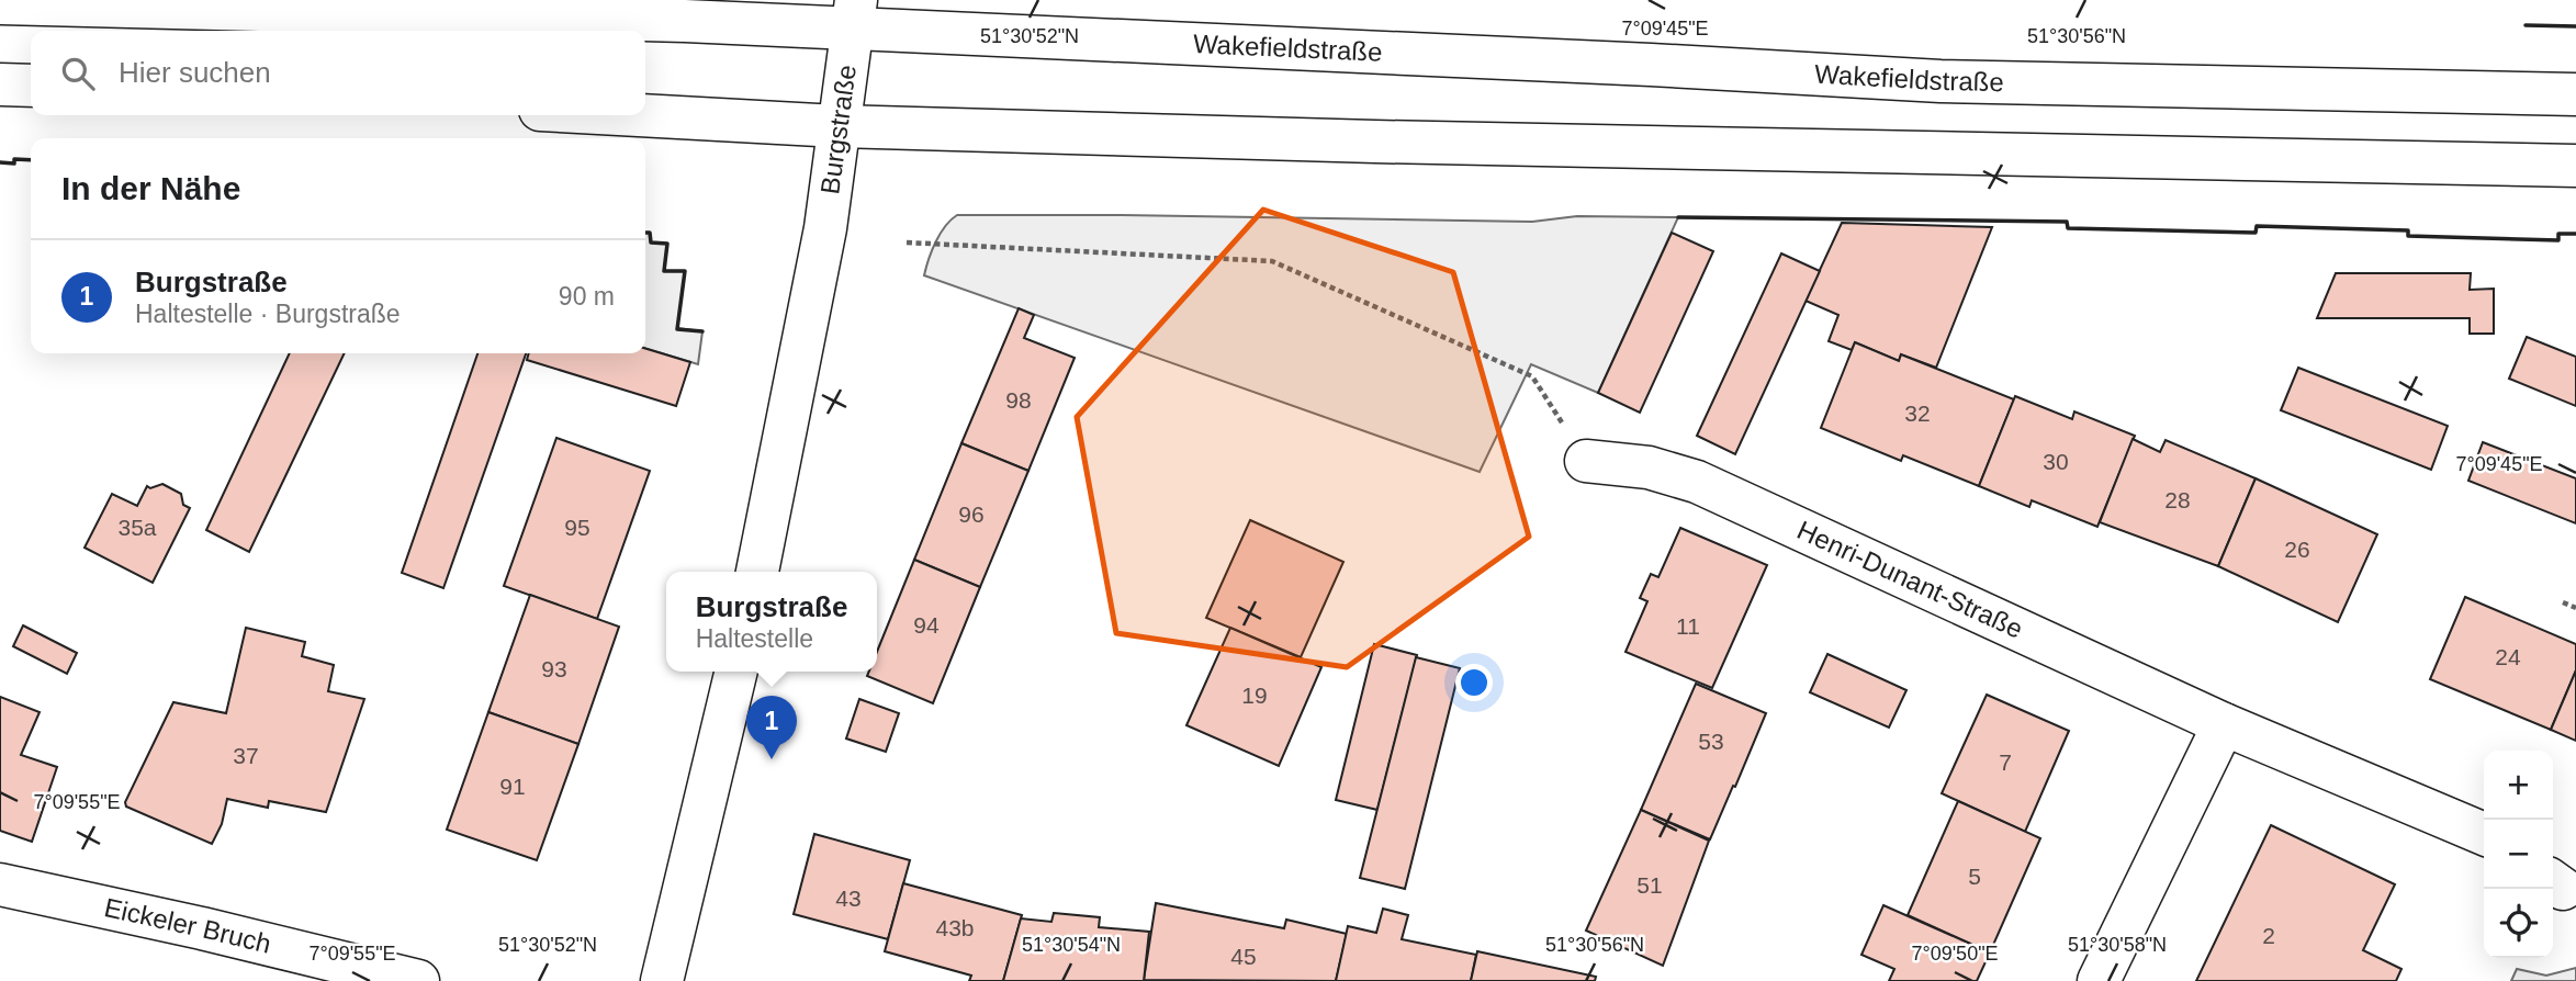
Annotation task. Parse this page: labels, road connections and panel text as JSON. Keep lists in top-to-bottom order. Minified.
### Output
{"streets":{"main road":["Wakefieldstraße","Burgstraße","Henri-Dunant-Straße","Eickeler Bruch"]},"crossings":[["Wakefieldstraße","Burgstraße"]],"house_numbers":["98","32","30","28","96","35a","95","26","94","11","24","93","19","53","37","7","91","5","51","43","43b","2","45"],"page":{"search":"Hier suchen","heading":"In der Nähe","list":[{"mark":"1","name":"Burgstraße","note":"Haltestelle · Burgstraße","value":"90 m"}],"popup":["Burgstraße","Haltestelle"],"pins":"1","map_buttons":["+","−"]},"coordinates":["7°09'45\"E","51°30'52\"N","51°30'56\"N","7°09'55\"E","51°30'54\"N","51°30'58\"N","7°09'50\"E"]}
